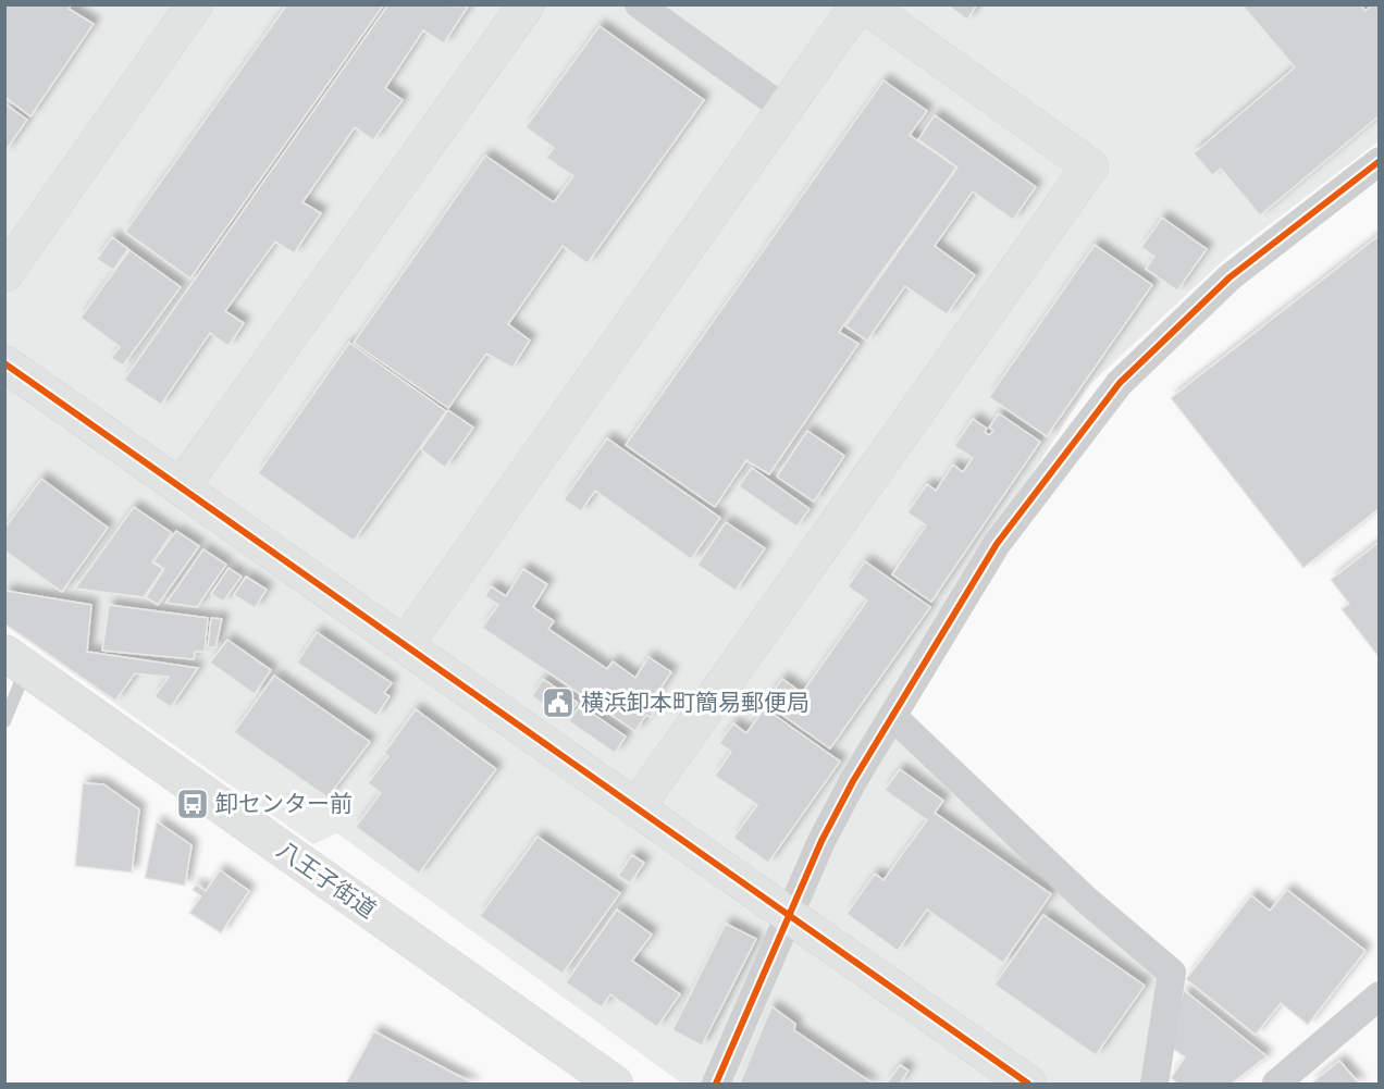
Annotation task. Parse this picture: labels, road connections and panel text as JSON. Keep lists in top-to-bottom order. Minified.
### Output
{"streets":{"street":["八王子街道"]},"places":{"public building":["横浜卸本町簡易郵便局"],"bus stop":["卸センター前"]}}
